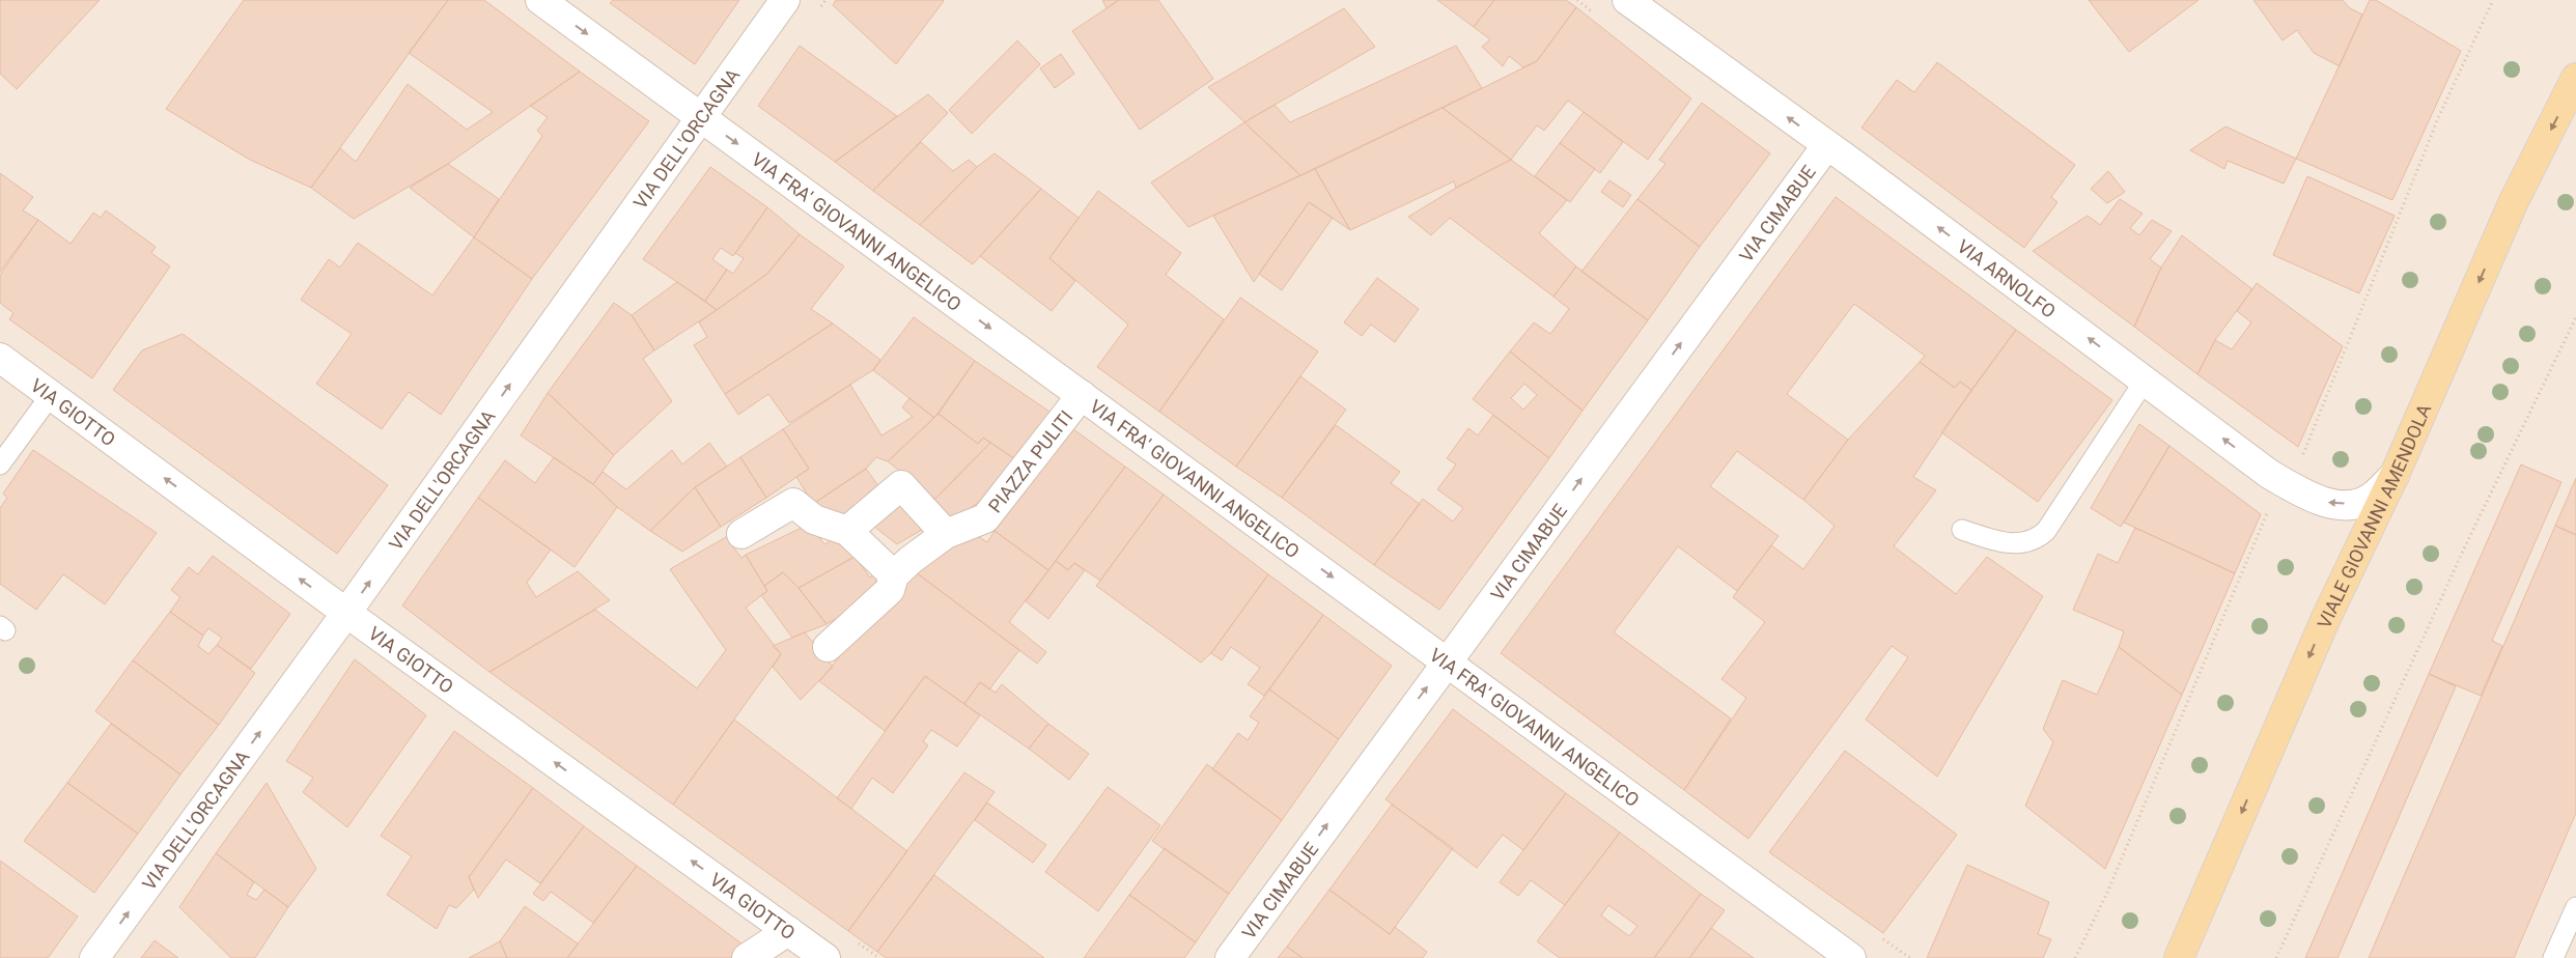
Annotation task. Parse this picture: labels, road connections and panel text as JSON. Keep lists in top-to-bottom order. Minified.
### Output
{"streets":{"main road":["VIALE GIOVANNI AMENDOLA"],"street":["VIA DELL'ORCAGNA","VIA CIMABUE","VIA FRA' GIOVANNI ANGELICO","VIA ARNOLFO","VIA GIOTTO","PIAZZA PULITI"]},"crossings":[["VIA DELL'ORCAGNA","VIA FRA' GIOVANNI ANGELICO"],["VIA DELL'ORCAGNA","VIA GIOTTO"],["VIA CIMABUE","VIA FRA' GIOVANNI ANGELICO"],["VIA CIMABUE","VIA ARNOLFO"],["VIA FRA' GIOVANNI ANGELICO","PIAZZA PULITI"],["VIA ARNOLFO","VIALE GIOVANNI AMENDOLA"]],"one_way":["VIA DELL'ORCAGNA","VIA CIMABUE","VIA FRA' GIOVANNI ANGELICO","VIA ARNOLFO","VIA GIOTTO","VIALE GIOVANNI AMENDOLA"]}
